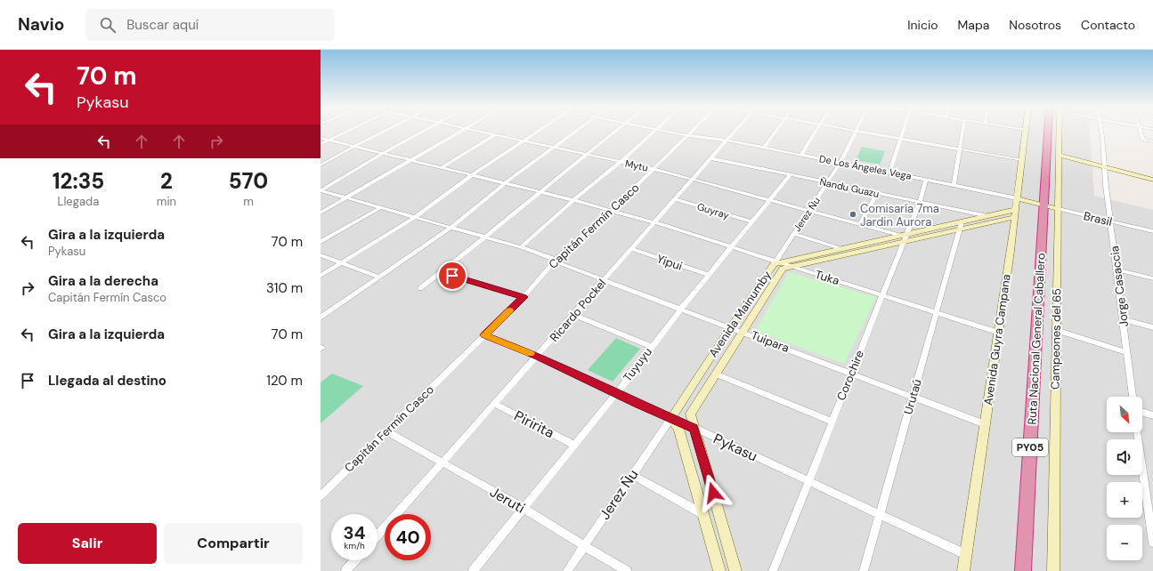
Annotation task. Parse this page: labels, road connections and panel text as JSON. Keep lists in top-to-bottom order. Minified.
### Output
{"streets":{"highway":["Ruta Nacional General Caballero","PY05"],"street":["Mytu","De Los Ángeles Vega","Ñandu Guazu","Guyray","Jerez Ñu","Brasil","Capitán Fermín Casco","Yipui","Tuka","Jorge Casaccia","Ricardo Pockel","Avenida Mainumby","Campeones del 65","Avenida Guyra Campana","Tuipara","Tuyuyu","Corochire","Urutaú","Piririta","Pykasu","Jeruti"]},"crossings":[["Mytu","Jerez Ñu"],["Mytu","Capitán Fermín Casco"],["Mytu","Ricardo Pockel"],["Mytu","Avenida Mainumby"],["Mytu","Tuyuyu"],["Mytu","Corochire"],["De Los Ángeles Vega","Jerez Ñu"],["De Los Ángeles Vega","Brasil"],["De Los Ángeles Vega","Capitán Fermín Casco"],["De Los Ángeles Vega","Ricardo Pockel"],["De Los Ángeles Vega","Ruta Nacional General Caballero"],["De Los Ángeles Vega","Avenida Guyra Campana"],["De Los Ángeles Vega","Corochire"],["Ñandu Guazu","Jerez Ñu"],["Ñandu Guazu","Ricardo Pockel"],["Ñandu Guazu","Avenida Mainumby"],["Ñandu Guazu","Tuyuyu"],["Ñandu Guazu","Corochire"],["Guyray","Ricardo Pockel"],["Guyray","Tuyuyu"],["Jerez Ñu","Tuka"],["Jerez Ñu","Avenida Mainumby"],["Jerez Ñu","Pykasu"],["Jerez Ñu","Jeruti"],["Brasil","Jorge Casaccia"],["Brasil","Ruta Nacional General Caballero"],["Brasil","Campeones del 65"],["Capitán Fermín Casco","Tuka"],["Capitán Fermín Casco","Tuipara"],["Capitán Fermín Casco","Pykasu"],["Capitán Fermín Casco","Jeruti"],["Yipui","Ricardo Pockel"],["Yipui","Tuyuyu"],["Tuka","Ricardo Pockel"],["Tuka","Avenida Mainumby"],["Tuka","Avenida Guyra Campana"],["Tuka","Tuyuyu"],["Tuka","Corochire"],["Tuka","Urutaú"],["Ricardo Pockel","Tuipara"],["Ricardo Pockel","Piririta"],["Ricardo Pockel","Pykasu"],["Ricardo Pockel","Jeruti"],["Avenida Mainumby","Avenida Guyra Campana"],["Avenida Mainumby","Tuipara"],["Avenida Mainumby","Corochire"],["Avenida Mainumby","Urutaú"],["Avenida Mainumby","Pykasu"],["Avenida Guyra Campana","Tuipara"],["Avenida Guyra Campana","Pykasu"],["Tuipara","Tuyuyu"],["Tuipara","Corochire"],["Tuipara","Urutaú"],["Tuyuyu","Piririta"],["Tuyuyu","Pykasu"],["Tuyuyu","Jeruti"],["Corochire","Pykasu"],["Urutaú","Pykasu"]],"places":["Comisaría 7ma Jardin Aurora"],"north":"bottom right","page":{"header":"Navio","search":"Buscar aquí","nav":["Inicio","Mapa","Nosotros","Contacto"],"turn":["70 m","Pykasu"],"eta":["12:35","Llegada","2","min","570","m"],"list":[{"name":"Gira a la izquierda","note":"Pykasu","value":"70 m"},{"name":"Gira a la derecha","note":"Capitán Fermín Casco","value":"310 m"},{"name":"Gira a la izquierda","value":"70 m"},{"name":"Llegada al destino","value":"120 m"}],"map_buttons":["+","−"],"speed":"34 km/h","limit":"40","buttons":["Salir","Compartir"]}}
